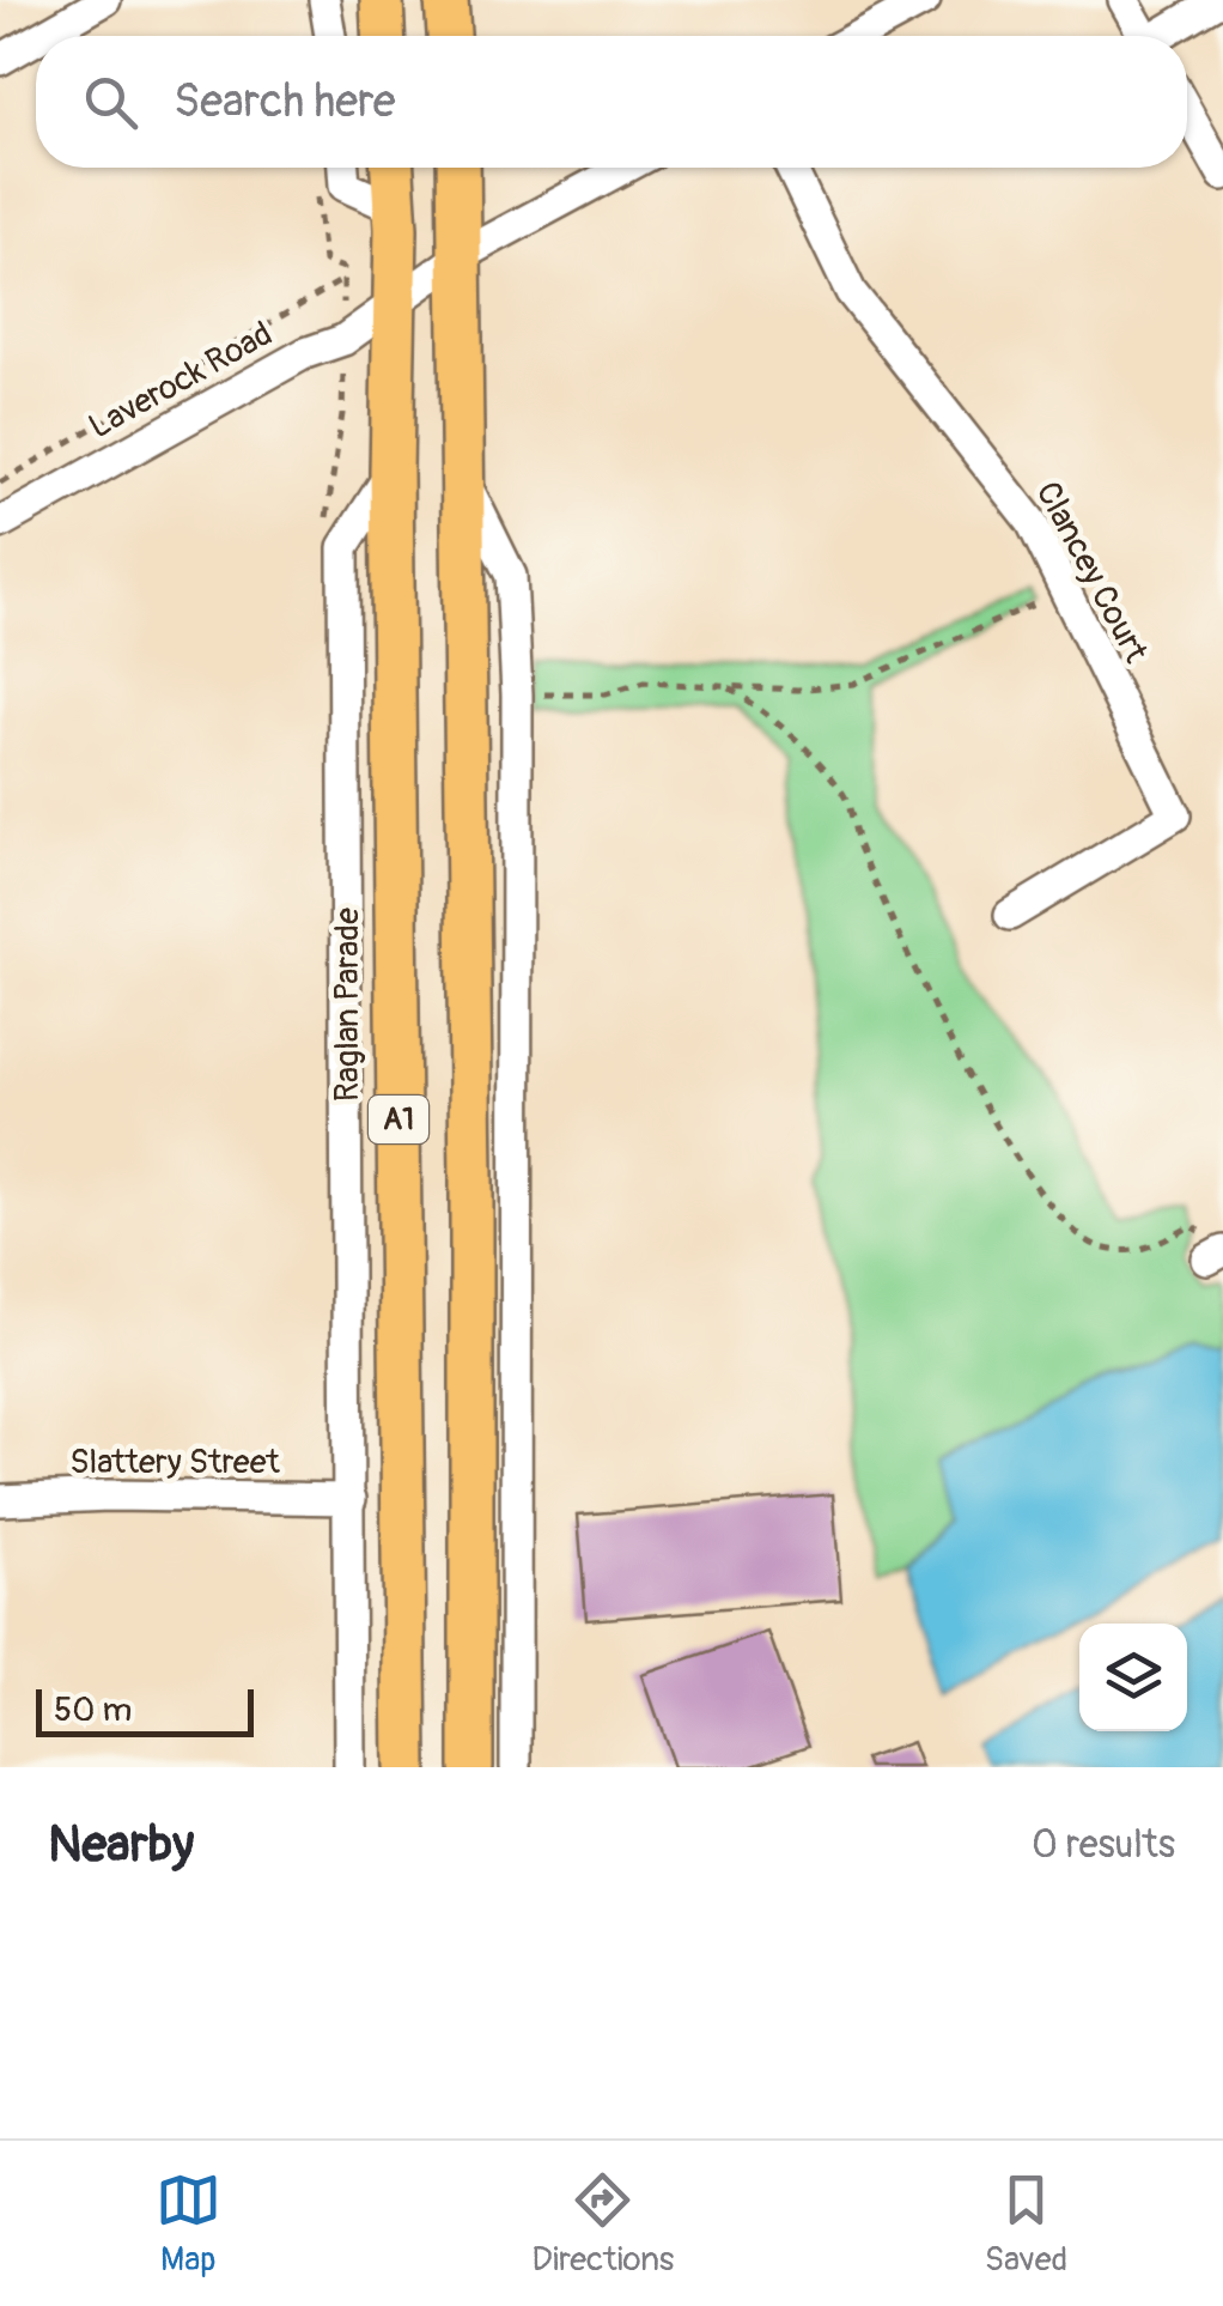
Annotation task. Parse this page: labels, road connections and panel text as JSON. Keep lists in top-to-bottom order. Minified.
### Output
{"streets":{"highway":["Raglan Parade","A1"],"street":["Laverock Road","Clancey Court","Slattery Street"]},"crossings":[["Laverock Road","Raglan Parade"],["Laverock Road","A1"],["Raglan Parade","Slattery Street"]],"scale_bar":"50 m","page":{"search":"Search here","scale":"50 m","heading":["Nearby","0 results"],"nav":["Map","Directions","Saved"]}}
